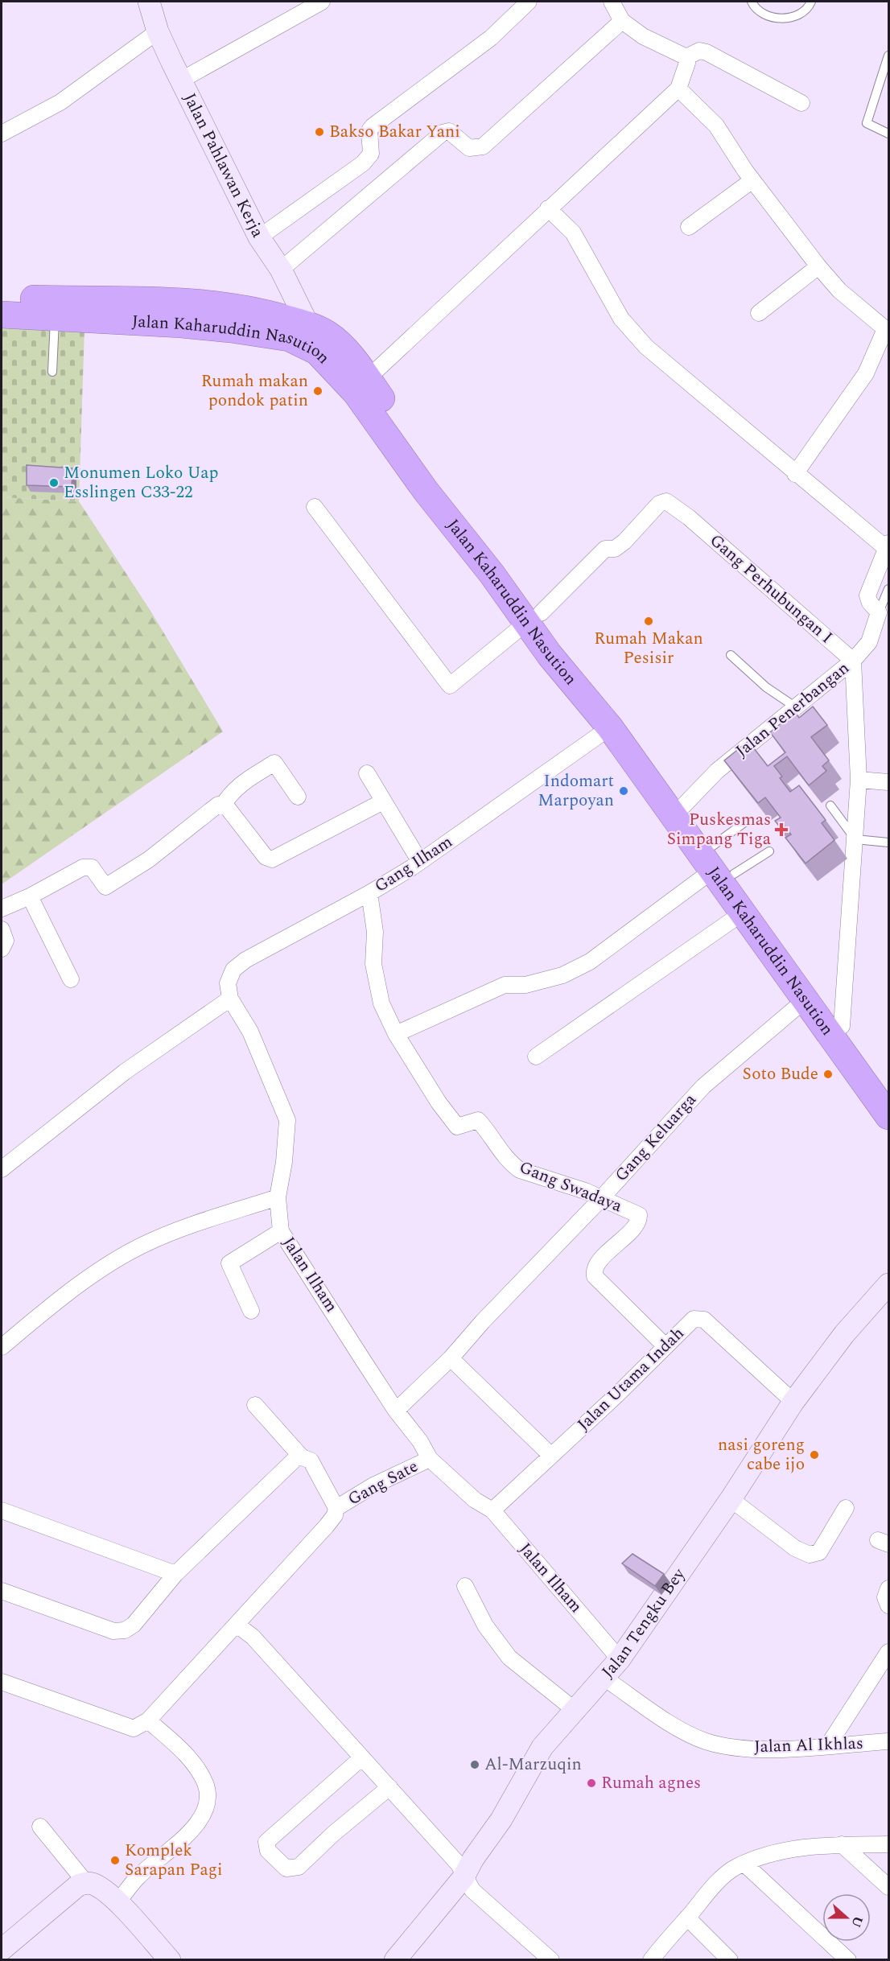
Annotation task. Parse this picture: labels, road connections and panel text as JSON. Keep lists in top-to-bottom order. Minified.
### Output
{"streets":{"highway":["Jalan Kaharuddin Nasution"],"main road":["Jalan Pahlawan Kerja","Jalan Tengku Bey"],"street":["Gang Perhubungan I","Jalan Penerbangan","Gang Ilham","Gang Keluarga","Gang Swadaya","Jalan Ilham","Jalan Utama Indah","Gang Sate","Jalan Al Ikhlas"]},"crossings":[["Jalan Pahlawan Kerja","Jalan Kaharuddin Nasution"],["Jalan Kaharuddin Nasution","Gang Perhubungan I"],["Jalan Kaharuddin Nasution","Jalan Penerbangan"],["Jalan Kaharuddin Nasution","Gang Ilham"],["Jalan Kaharuddin Nasution","Gang Keluarga"],["Gang Perhubungan I","Jalan Penerbangan"],["Gang Ilham","Gang Swadaya"],["Gang Ilham","Jalan Ilham"],["Gang Keluarga","Gang Swadaya"],["Gang Keluarga","Jalan Ilham"],["Gang Swadaya","Jalan Utama Indah"],["Jalan Ilham","Jalan Utama Indah"],["Jalan Ilham","Gang Sate"],["Jalan Ilham","Jalan Tengku Bey"],["Jalan Utama Indah","Jalan Tengku Bey"],["Jalan Tengku Bey","Jalan Al Ikhlas"]],"places":{"other":["Bakso Bakar Yani","Rumah makan pondok patin","Monumen Loko Uap Esslingen C33-22","Rumah Makan Pesisir","Indomart Marpoyan","Soto Bude","nasi goreng cabe ijo","Al-Marzuqin","Rumah agnes","Komplek Sarapan Pagi"],"health":["Puskesmas Simpang Tiga"]},"north":"right"}
